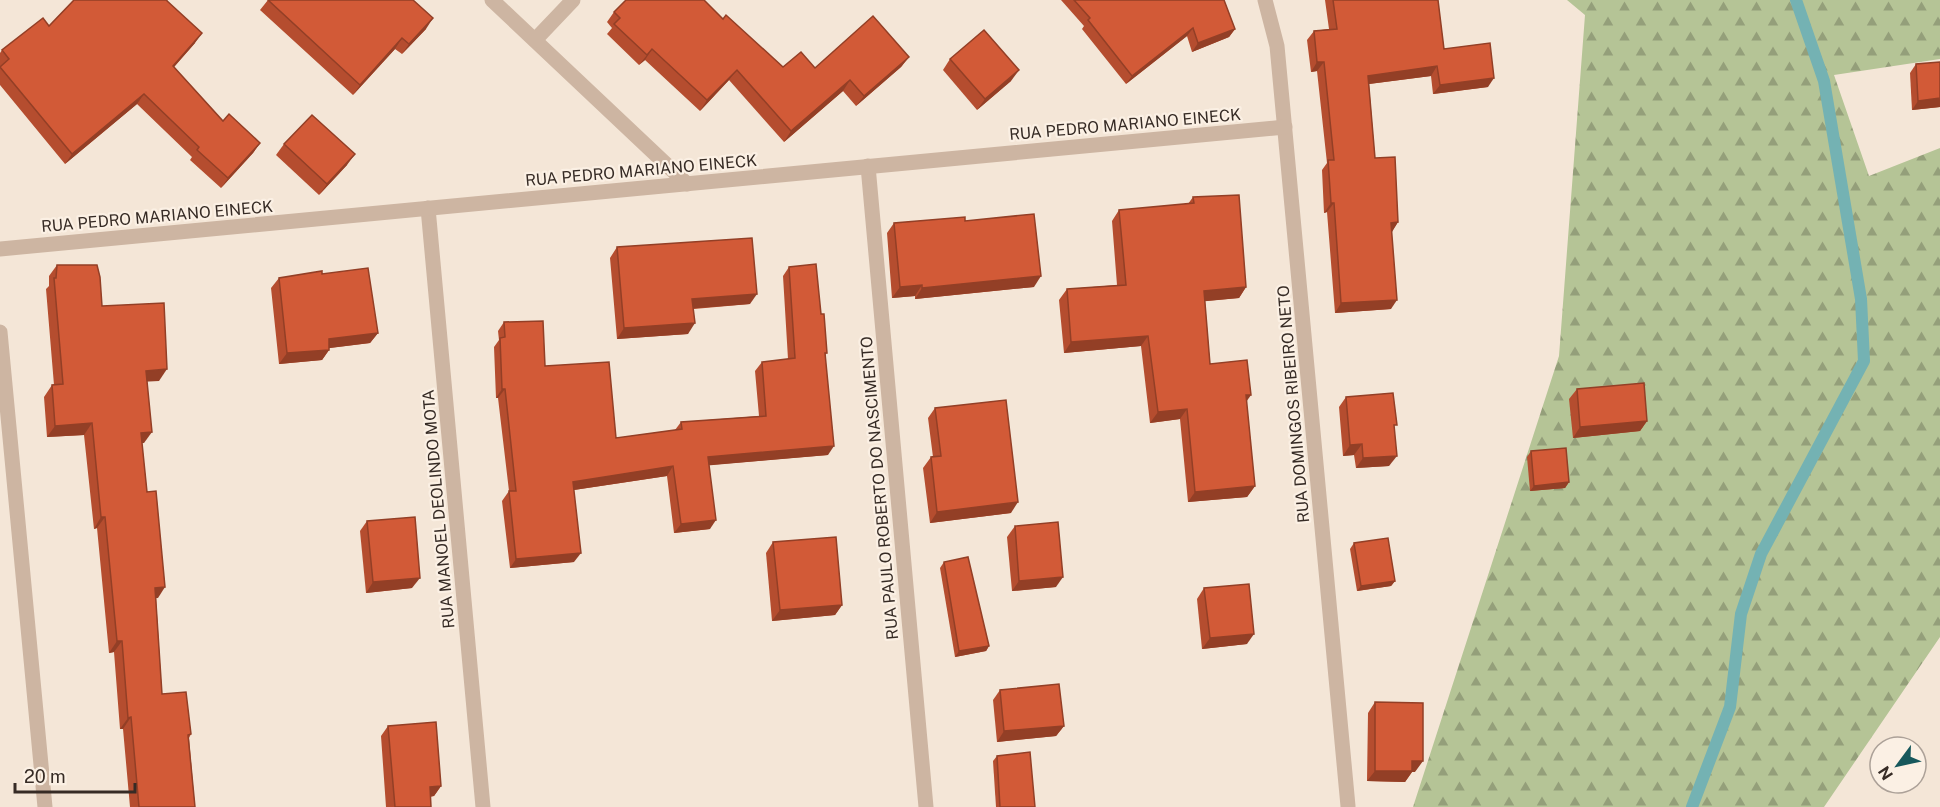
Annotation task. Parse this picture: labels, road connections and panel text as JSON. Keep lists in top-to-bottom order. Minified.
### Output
{"streets":{"street":["RUA PEDRO MARIANO EINECK","RUA DOMINGOS RIBEIRO NETO","RUA PAULO ROBERTO DO NASCIMENTO","RUA MANOEL DEOLINDO MOTA"]},"crossings":[["RUA PEDRO MARIANO EINECK","RUA DOMINGOS RIBEIRO NETO"],["RUA PEDRO MARIANO EINECK","RUA PAULO ROBERTO DO NASCIMENTO"],["RUA PEDRO MARIANO EINECK","RUA MANOEL DEOLINDO MOTA"]],"scale_bar":"20 m","north":"bottom left"}
